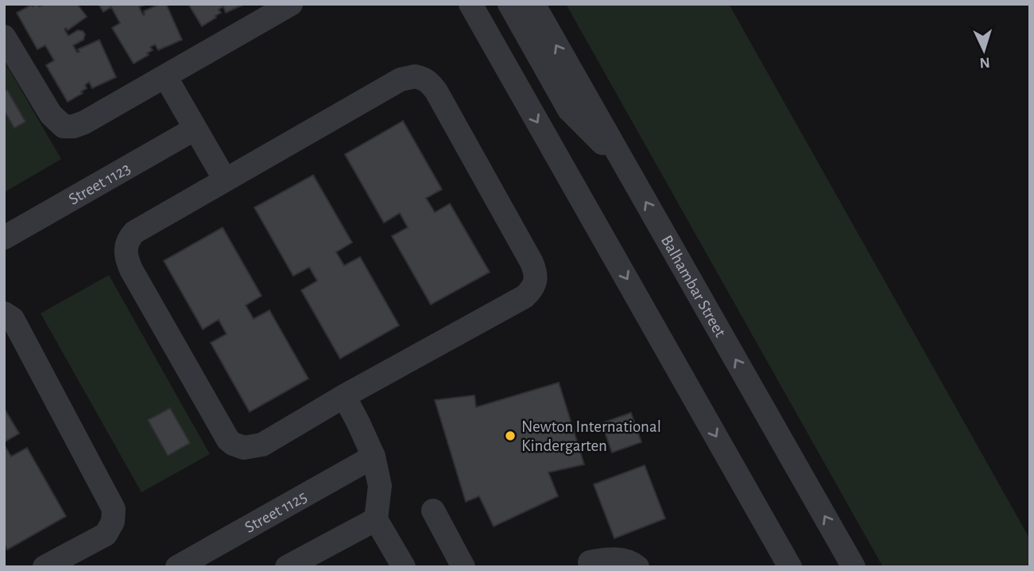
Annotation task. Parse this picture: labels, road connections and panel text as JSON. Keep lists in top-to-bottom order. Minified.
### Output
{"streets":{"street":["Street 1123","Balhambar Street","Street 1125"]},"places":["Newton International Kindergarten"],"north":"bottom"}
